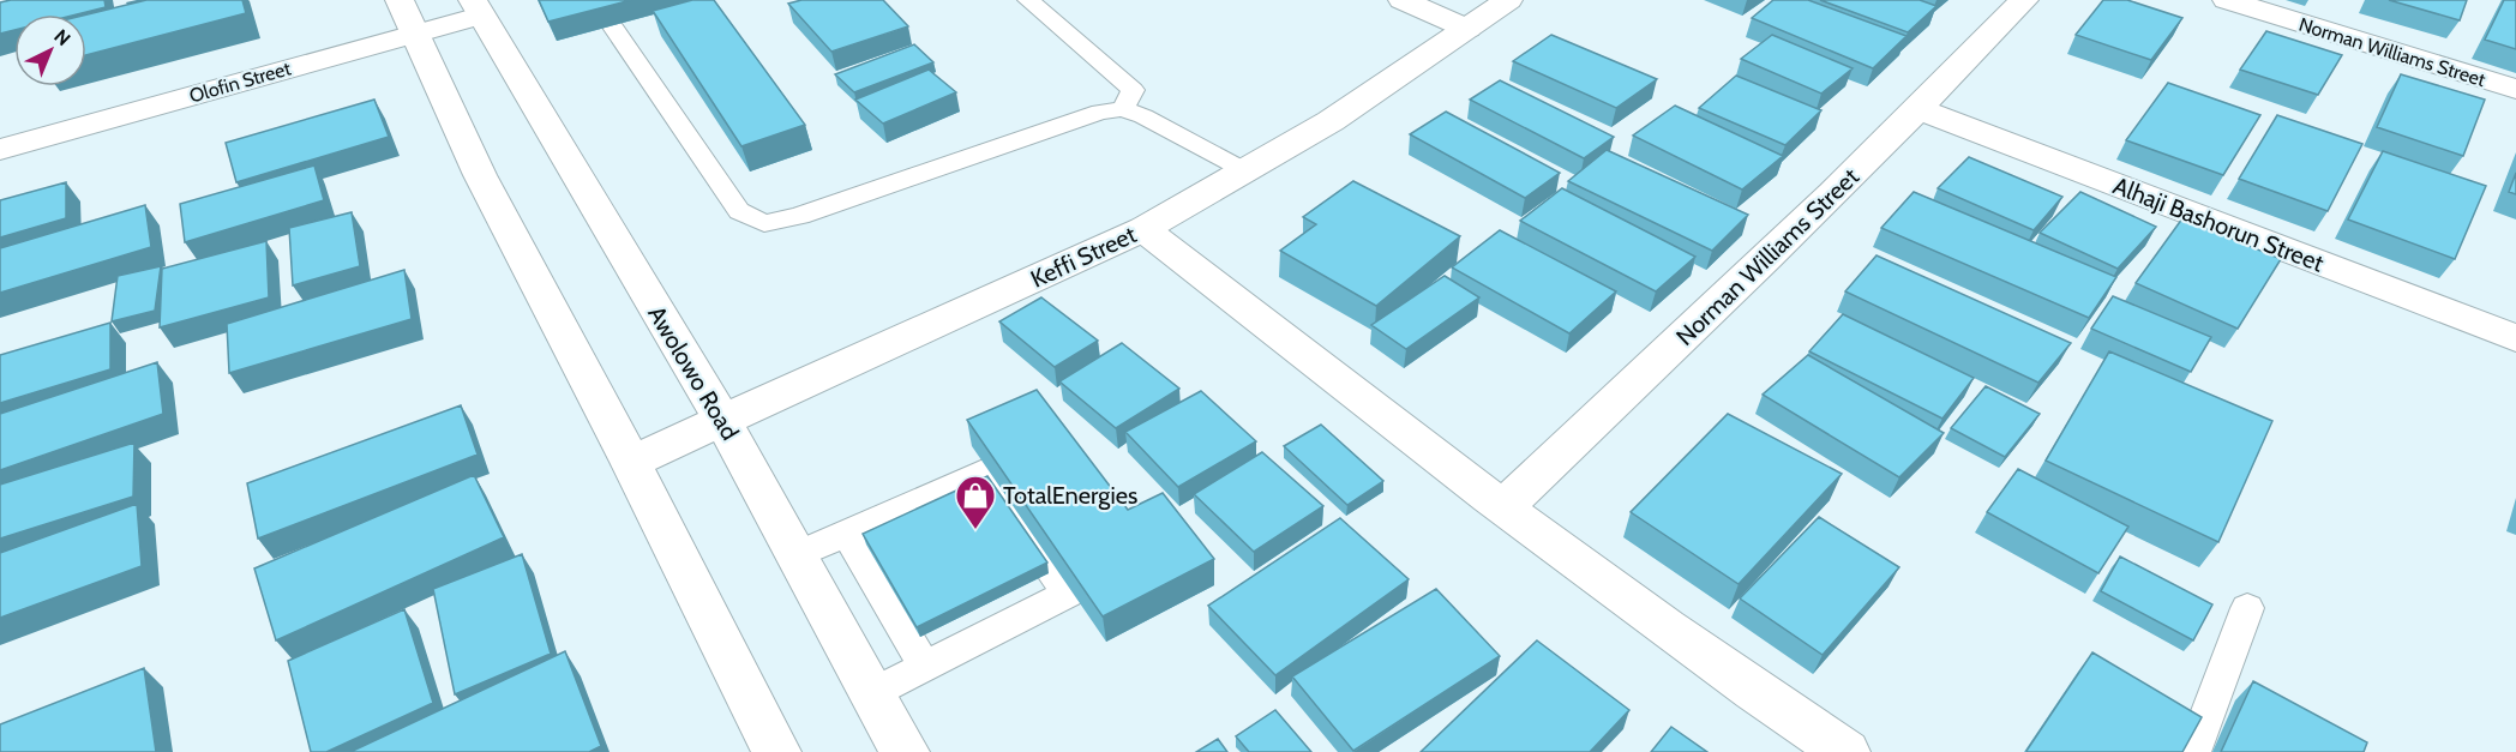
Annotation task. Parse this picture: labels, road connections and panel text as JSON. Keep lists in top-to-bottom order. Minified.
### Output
{"streets":{"main road":["Norman Williams Street","Olofin Street","Alhaji Bashorun Street","Keffi Street","Awolowo Road"]},"crossings":[["Norman Williams Street","Alhaji Bashorun Street"],["Olofin Street","Awolowo Road"],["Keffi Street","Awolowo Road"]],"places":{"shop":["TotalEnergies"]},"north":"top right"}
